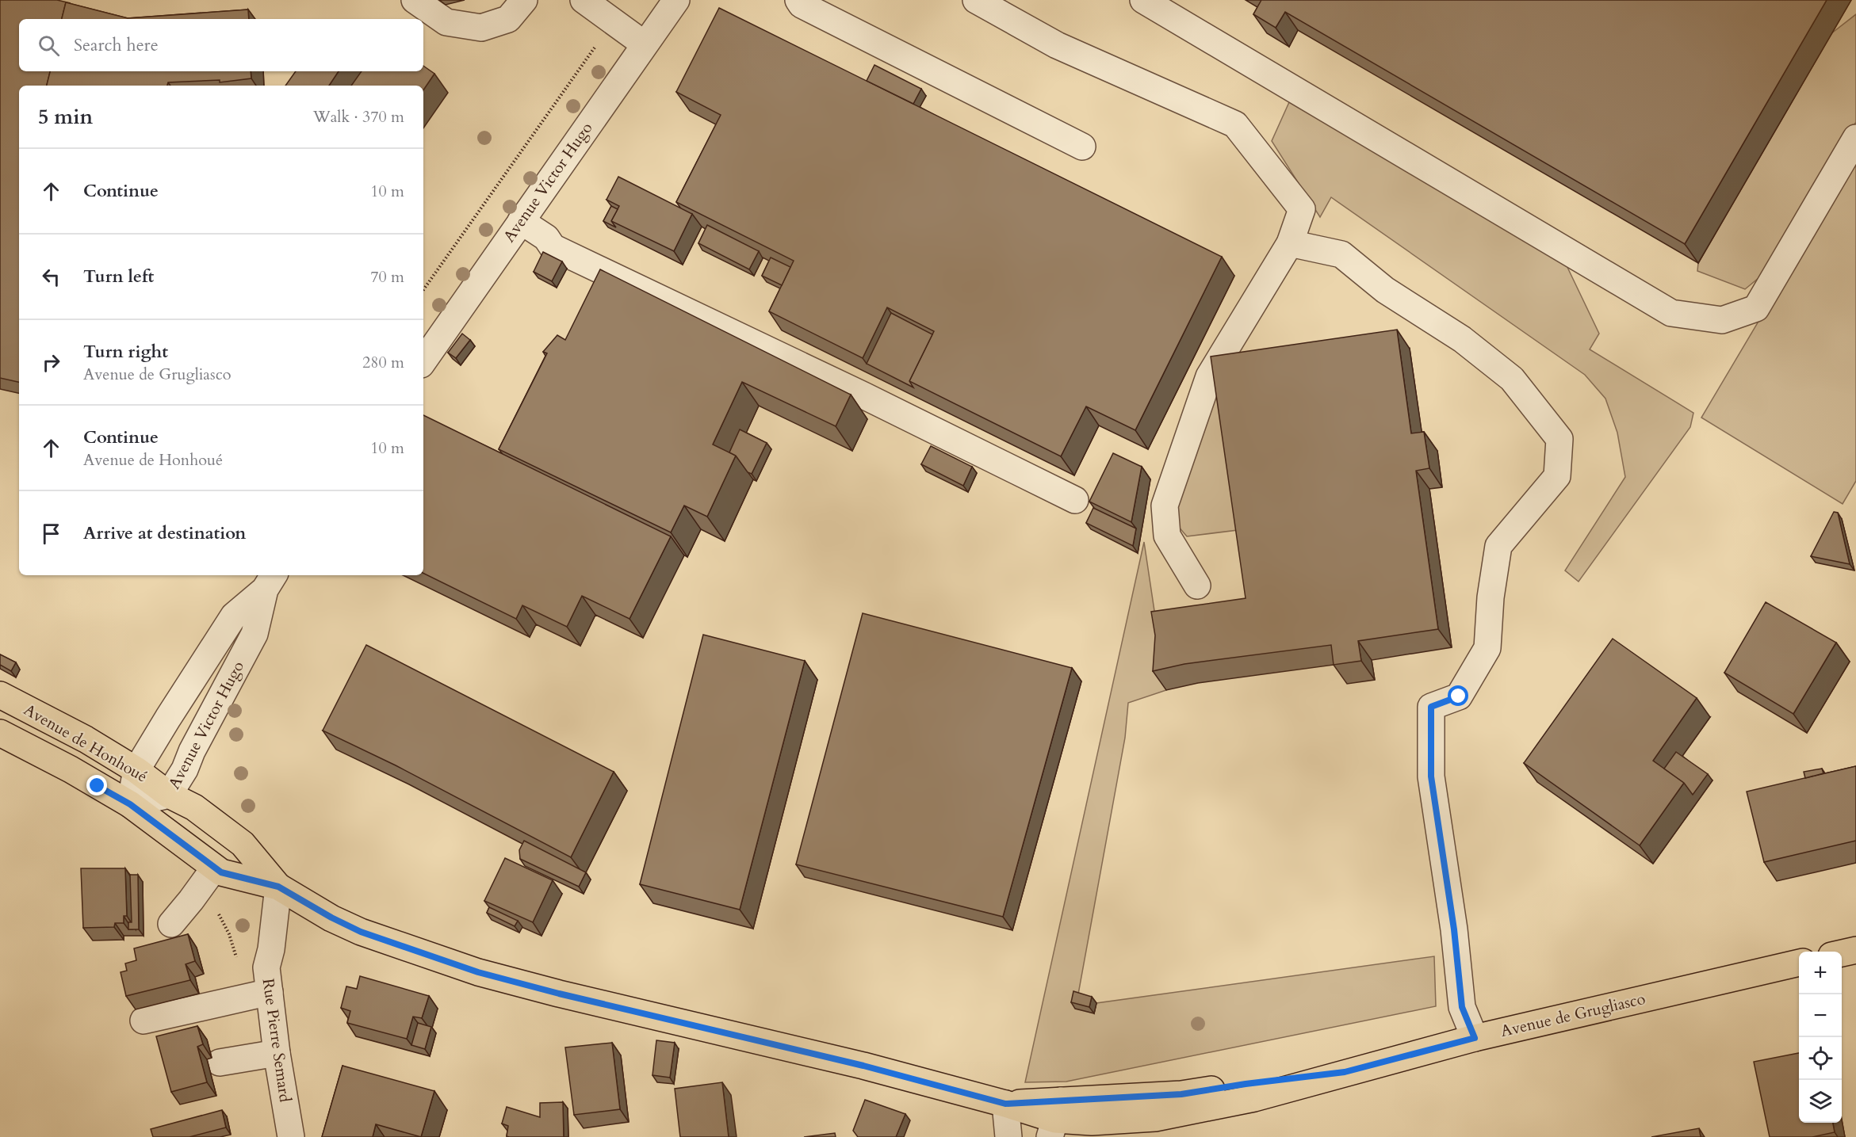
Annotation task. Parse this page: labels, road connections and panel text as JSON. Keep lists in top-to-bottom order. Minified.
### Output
{"streets":{"main road":["Avenue de Honhoué","Avenue de Grugliasco"],"street":["Avenue Victor Hugo","Rue Pierre Semard"]},"crossings":[["Avenue Victor Hugo","Avenue de Honhoué"],["Avenue Victor Hugo","Avenue de Grugliasco"],["Avenue de Honhoué","Avenue de Grugliasco"],["Avenue de Grugliasco","Rue Pierre Semard"]],"page":{"search":"Search here","heading":["5 min","Walk · 370 m"],"list":[["Continue","10 m"],["Turn left","70 m"],["Turn right","Avenue de Grugliasco","280 m"],["Continue","Avenue de Honhoué","10 m"],"Arrive at destination"],"map_buttons":["+","−"]}}
